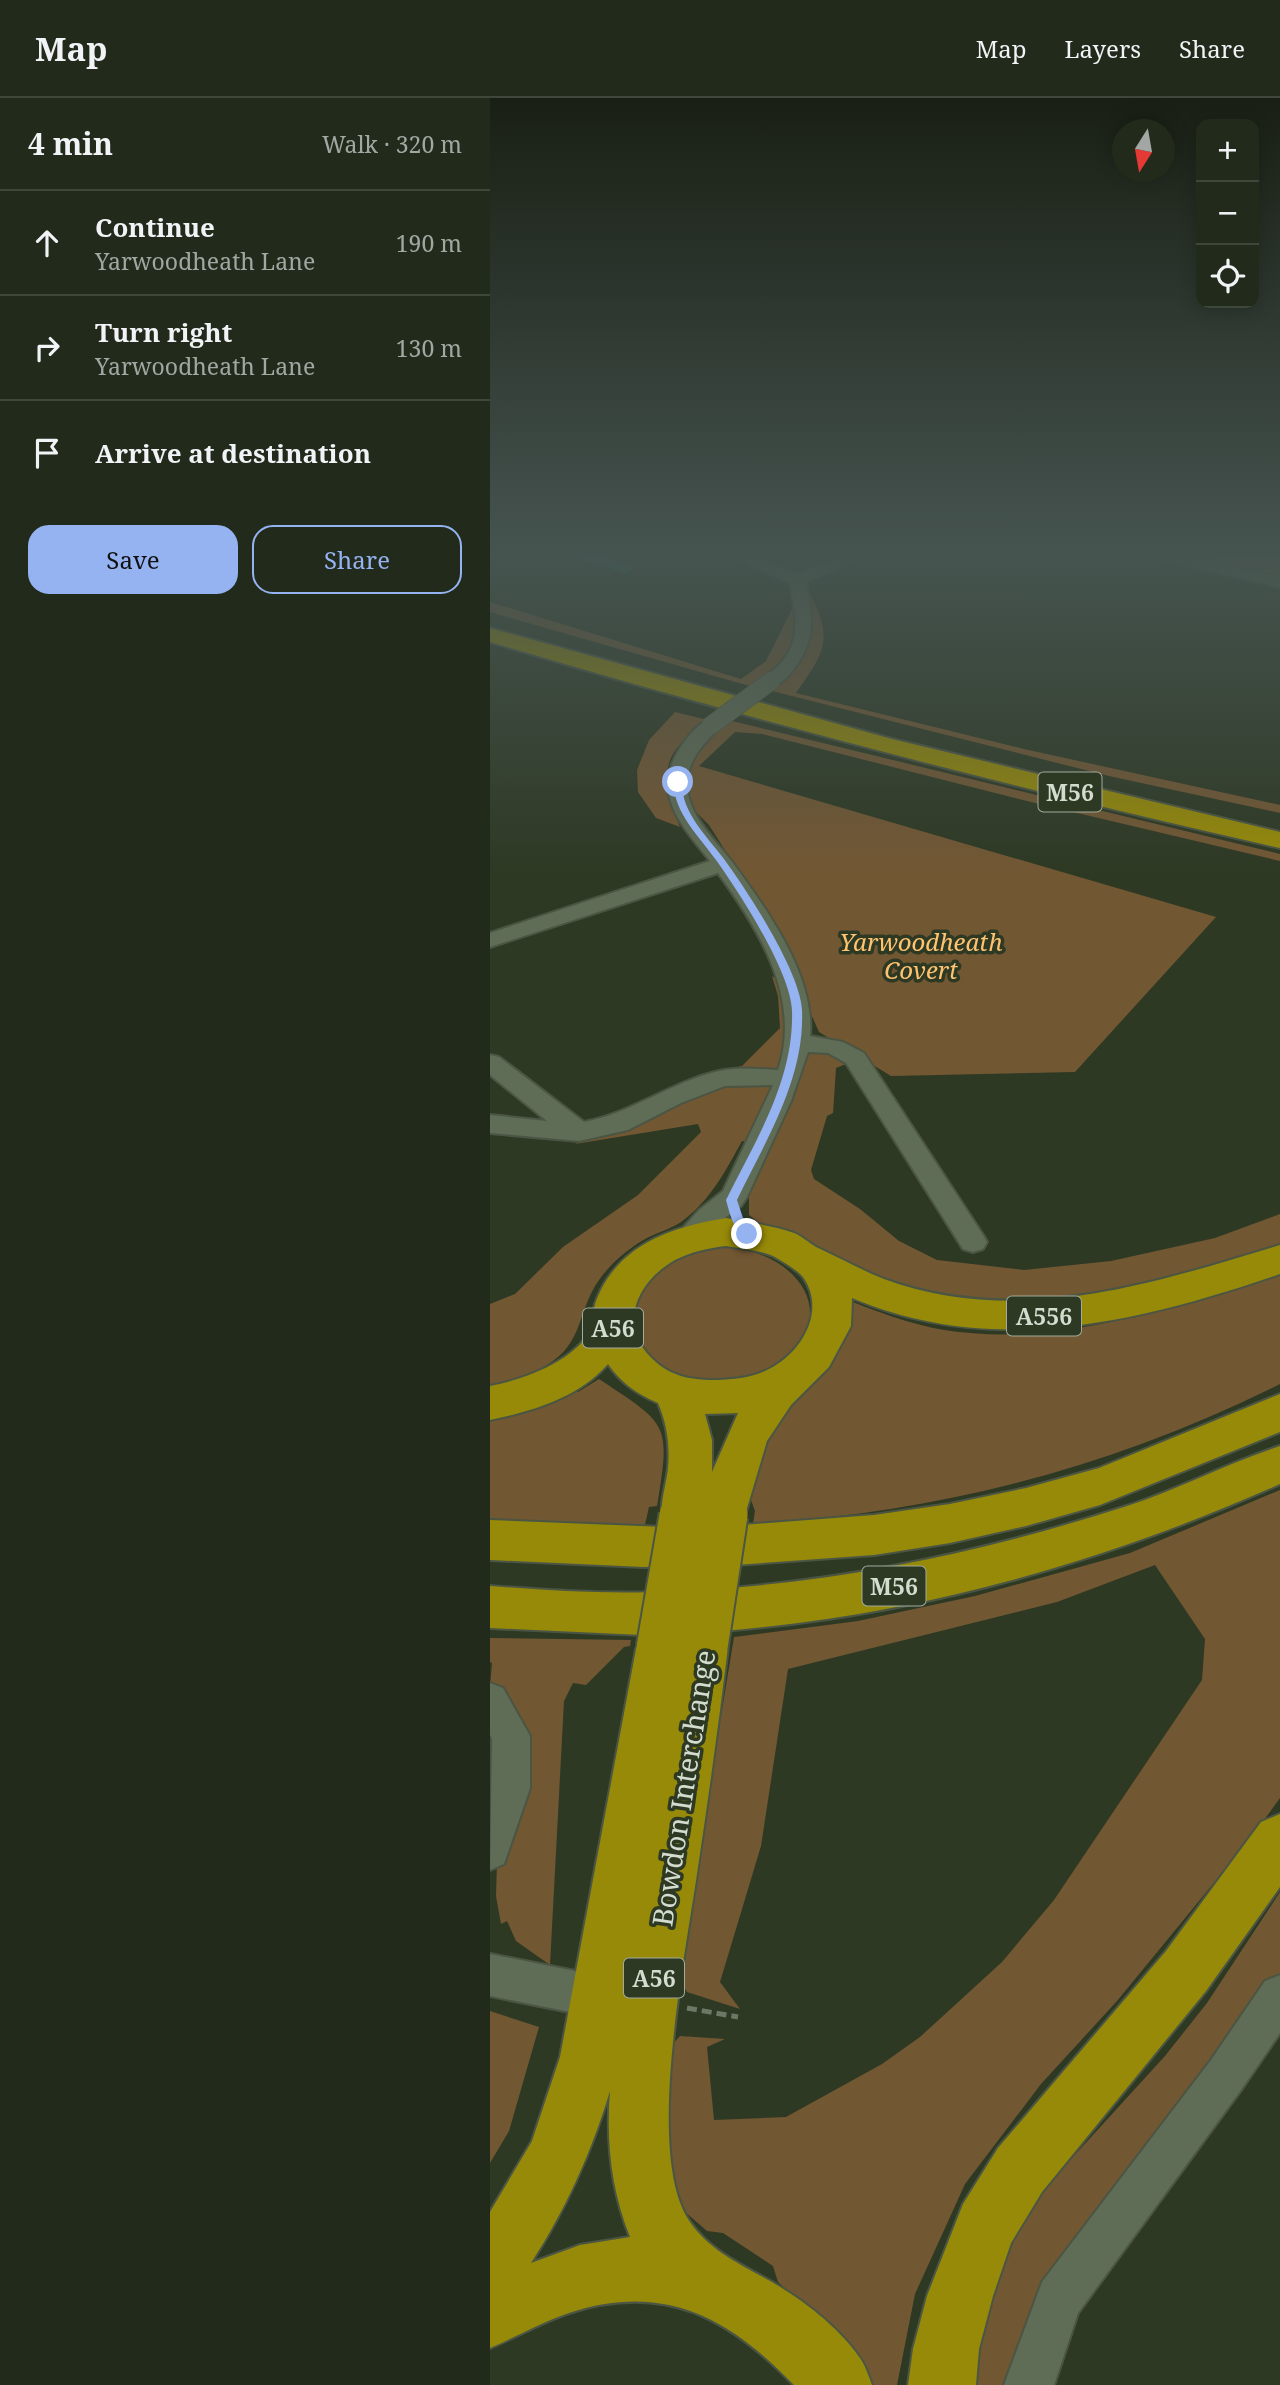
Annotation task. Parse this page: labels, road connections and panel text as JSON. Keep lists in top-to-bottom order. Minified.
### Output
{"streets":{"highway":["M56","A556","A56","Bowdon Interchange"]},"crossings":[["A556","A56"],["A556","Bowdon Interchange"],["A56","Bowdon Interchange"]],"parks":["Yarwoodheath Covert"],"north":"bottom","page":{"header":"Map","nav":["Map","Layers","Share"],"heading":["4 min","Walk · 320 m"],"map_buttons":["+","−"],"list":[["Continue","Yarwoodheath Lane","190 m"],["Turn right","Yarwoodheath Lane","130 m"],"Arrive at destination"],"buttons":["Save","Share"]}}
